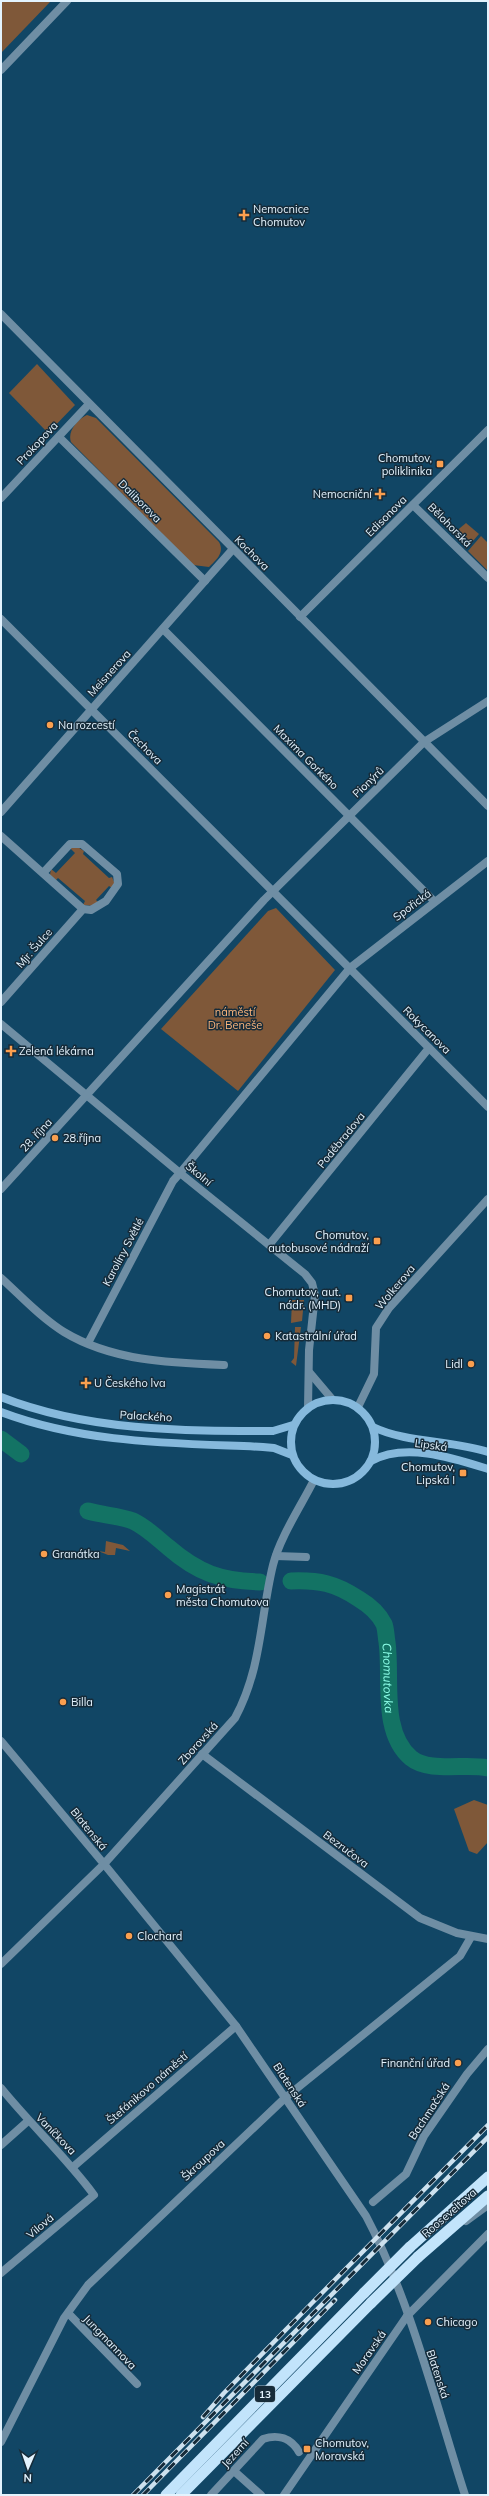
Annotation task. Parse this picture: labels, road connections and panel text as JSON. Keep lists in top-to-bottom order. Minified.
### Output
{"streets":{"highway":["Rooseveltova","13"],"main road":["Palackého","Lipská"],"street":["Prokopova","Daliborova","Edisonova","Bělohorská","Kochova","Meisnerova","Čechova","Maxima Gorkého","Pionýrů","Spořická","Mjr. Šulce","Rokycanova","28. října","Poděbradova","Školní","Karolíny Světlé","Wolkerova","Zborovská","Blatenská","Bezručova","Štefánikovo náměstí","Bachmačská","Vaníčkova","Škroupova","Vilová","Jungmannova","Moravská","Jezerní"]},"crossings":[["Prokopova","Daliborova"],["Prokopova","Kochova"],["Daliborova","Meisnerova"],["Edisonova","Bělohorská"],["Edisonova","Kochova"],["Kochova","Meisnerova"],["Kochova","Pionýrů"],["Meisnerova","Čechova"],["Meisnerova","Maxima Gorkého"],["Čechova","Pionýrů"],["Maxima Gorkého","Pionýrů"],["Maxima Gorkého","Spořická"],["Spořická","Rokycanova"],["Rokycanova","Poděbradova"],["28. října","Školní"],["Poděbradova","Školní"],["Školní","Karolíny Světlé"],["Školní","Wolkerova"],["Školní","Palackého"],["Školní","Lipská"],["Školní","Zborovská"],["Wolkerova","Palackého"],["Wolkerova","Lipská"],["Wolkerova","Zborovská"],["Palackého","Lipská"],["Palackého","Zborovská"],["Lipská","Zborovská"],["Zborovská","Blatenská"],["Zborovská","Bezručova"],["Blatenská","Štefánikovo náměstí"],["Blatenská","Škroupova"],["Blatenská","Moravská"],["Bezručova","Škroupova"],["Štefánikovo náměstí","Vaníčkova"],["Vaníčkova","Vilová"],["Škroupova","Jungmannova"]],"water":["Chomutovka"],"parks":["náměstí Dr. Beneše"],"places":{"health":["Nemocnice Chomutov","Nemocniční","Zelená lékárna","U Českého lva"],"transit":["Chomutov, poliklinika","Chomutov, autobusové nádraží","Chomutov, aut. nádr. (MHD)","Chomutov, Lipská I","Chomutov, Moravská"],"other":["Na rozcestí","28.října","Katastrální úřad","Lidl","Granátka","Magistrát města Chomutova","Billa","Clochard","Finanční úřad","Chicago"]},"north":"bottom"}
